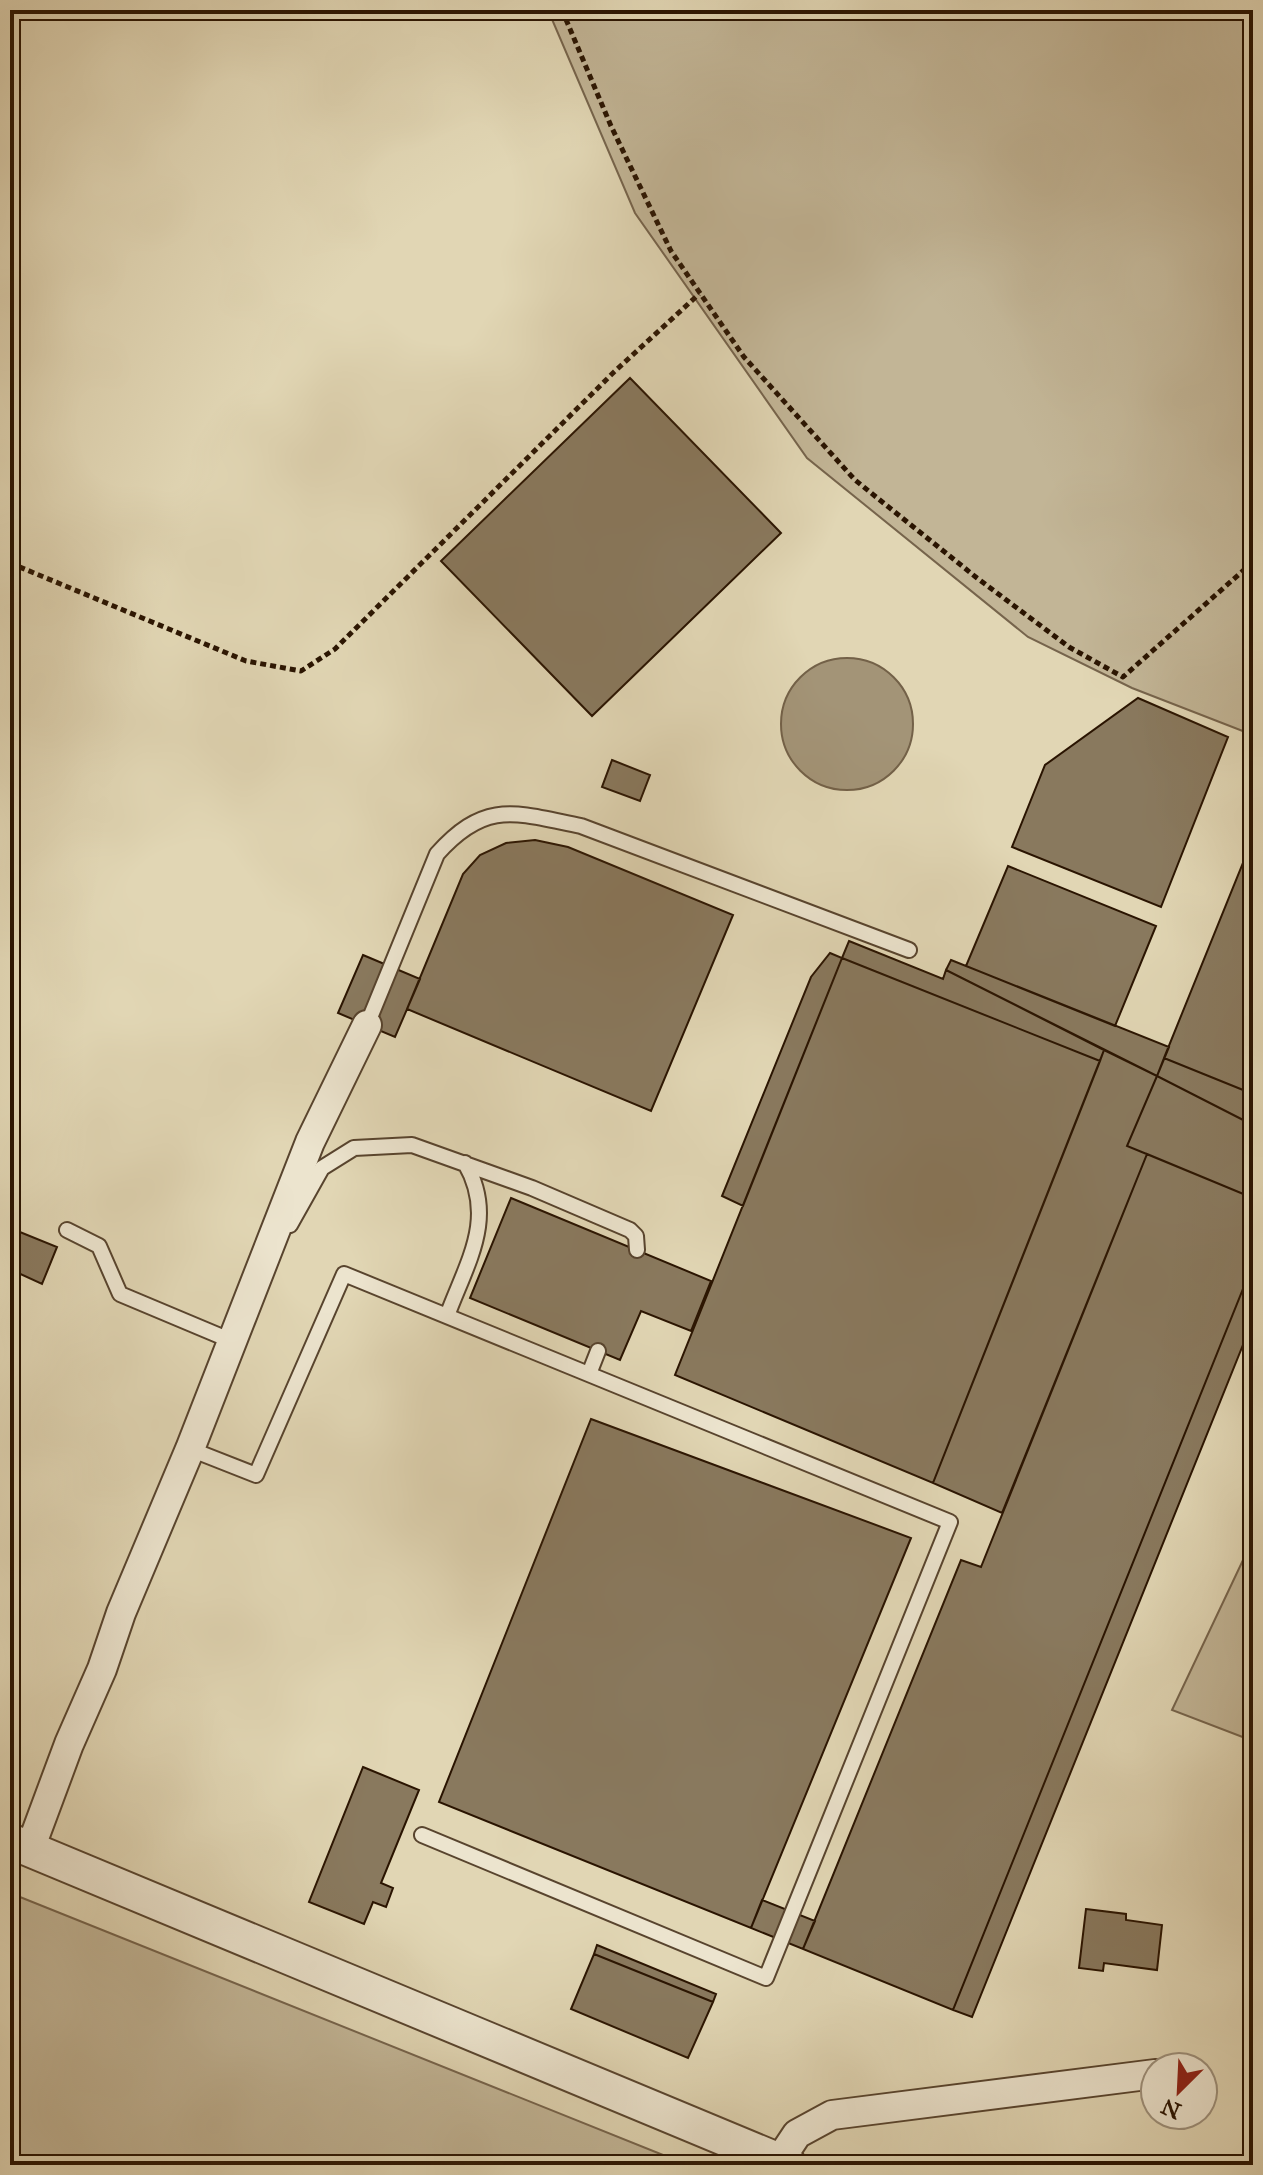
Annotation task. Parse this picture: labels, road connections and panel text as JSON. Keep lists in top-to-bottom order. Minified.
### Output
{"north":"bottom left"}
